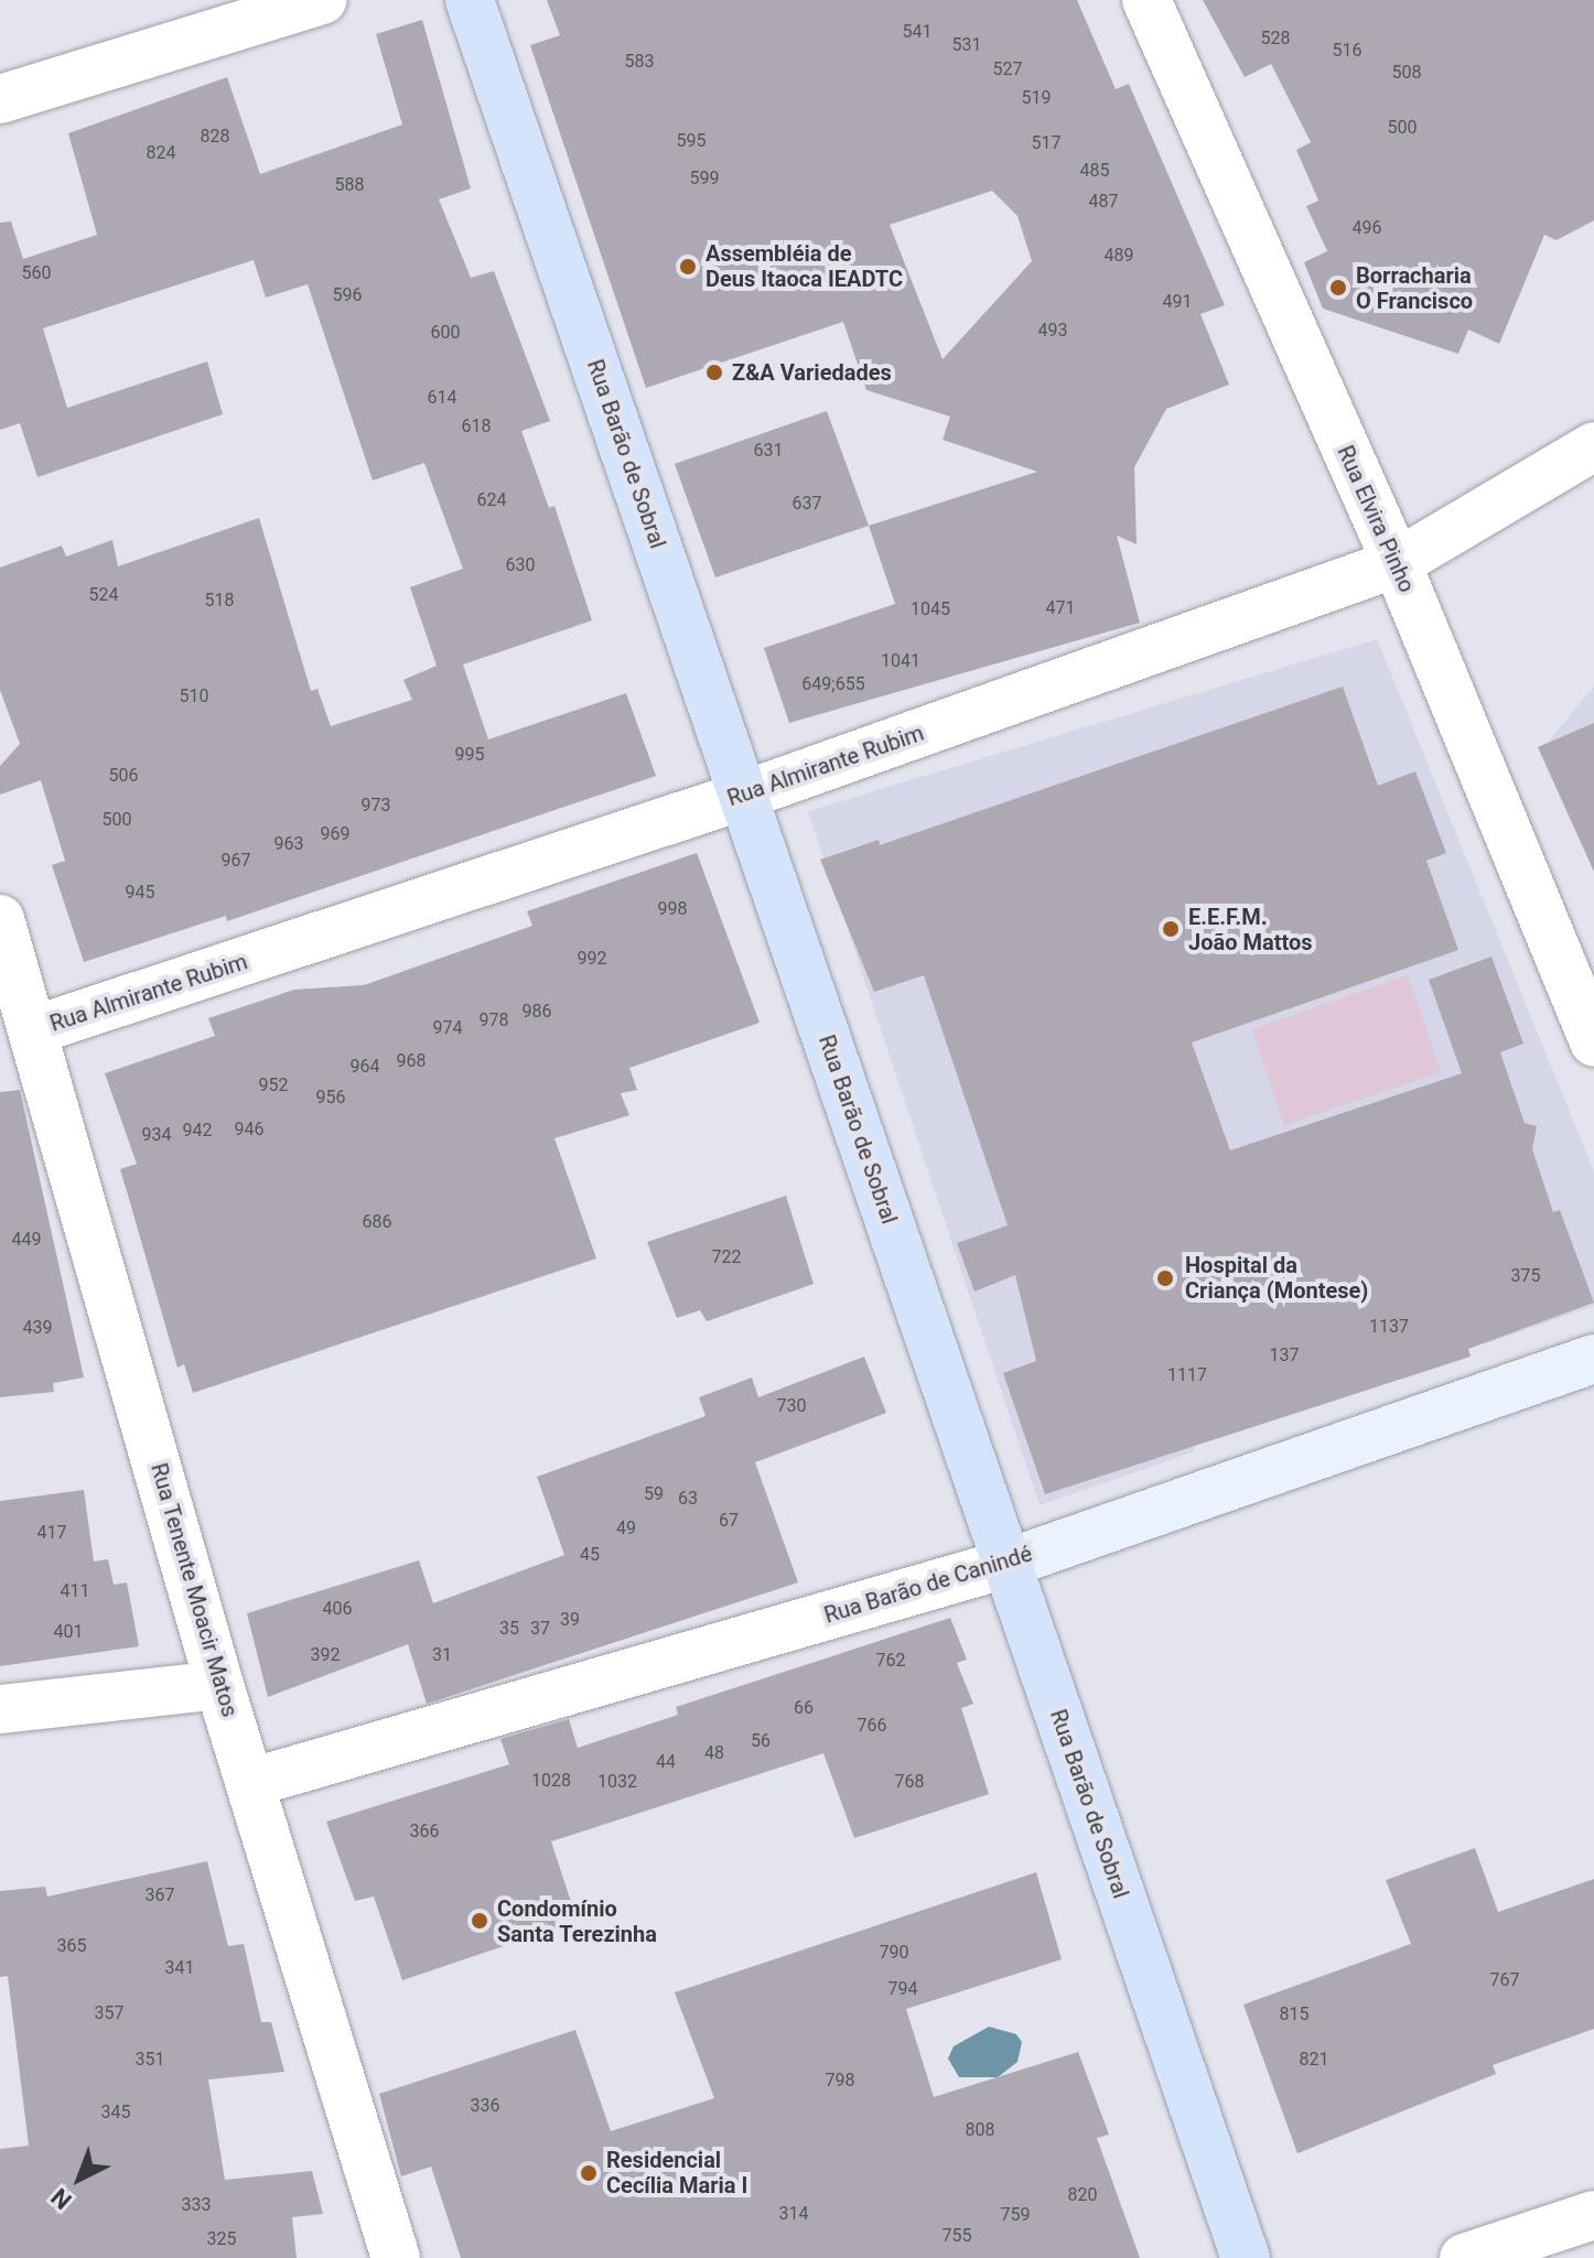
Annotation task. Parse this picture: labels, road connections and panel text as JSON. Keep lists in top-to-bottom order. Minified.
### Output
{"streets":{"main road":["Rua Barão de Sobral","Rua Barão de Canindé"],"street":["Rua Elvira Pinho","Rua Almirante Rubim","Rua Tenente Moacir Matos"]},"crossings":[["Rua Barão de Sobral","Rua Almirante Rubim"],["Rua Barão de Sobral","Rua Barão de Canindé"],["Rua Elvira Pinho","Rua Almirante Rubim"],["Rua Almirante Rubim","Rua Tenente Moacir Matos"],["Rua Barão de Canindé","Rua Tenente Moacir Matos"]],"places":["Assembléia de Deus Itaoca IEADTC","Borracharia O Francisco","Z&A Variedades","E.E.F.M. João Mattos","Hospital da Criança (Montese)","Condomínio Santa Terezinha","Residencial Cecília Maria I"],"house_numbers":["541","528","531","516","583","527","508","519","500","828","595","517","824","485","599","588","487","496","489","560","596","491","493","600","614","618","631","624","637","630","524","518","471","1045","1041","649;655","510","995","506","973","500","969","963","967","945","998","992","986","978","974","968","964","952","956","946","942","934","686","449","722","375","1137","439","137","1117","730","59","63","67","49","417","45","411","406","39","35","37","401","392","31","762","66","766","56","48","44","1028","1032","768","366","367","365","790","341","767","794","357","815","351","821","798","336","345","808","820","333","314","759","755","325"],"north":"bottom left"}
